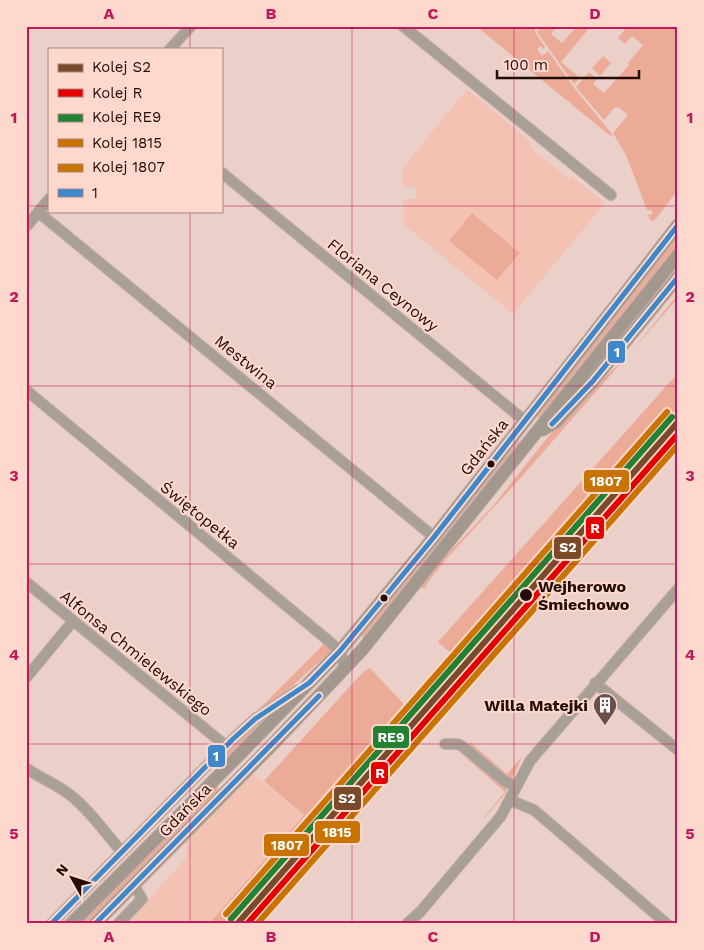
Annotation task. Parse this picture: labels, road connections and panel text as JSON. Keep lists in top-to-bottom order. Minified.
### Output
{"streets":{"main road":["Gdańska"],"street":["Floriana Ceynowy","Mestwina","Świętopełka","Alfonsa Chmielewskiego"]},"crossings":[["Floriana Ceynowy","Gdańska"],["Mestwina","Gdańska"],["Gdańska","Świętopełka"],["Gdańska","Alfonsa Chmielewskiego"]],"places":{"other":["Wejherowo Śmiechowo"],"building":["Willa Matejki"]},"lines":["transit line 1","rail line 1807","rail line RE9","rail line S2","rail line R","rail line 1815"],"legend":["Kolej S2","Kolej R","Kolej RE9","Kolej 1815","Kolej 1807","1"],"scale_bar":"100 m","north":"top left","grid":{"columns":["A","B","C","D"],"rows":["1","2","3","4","5"]}}
